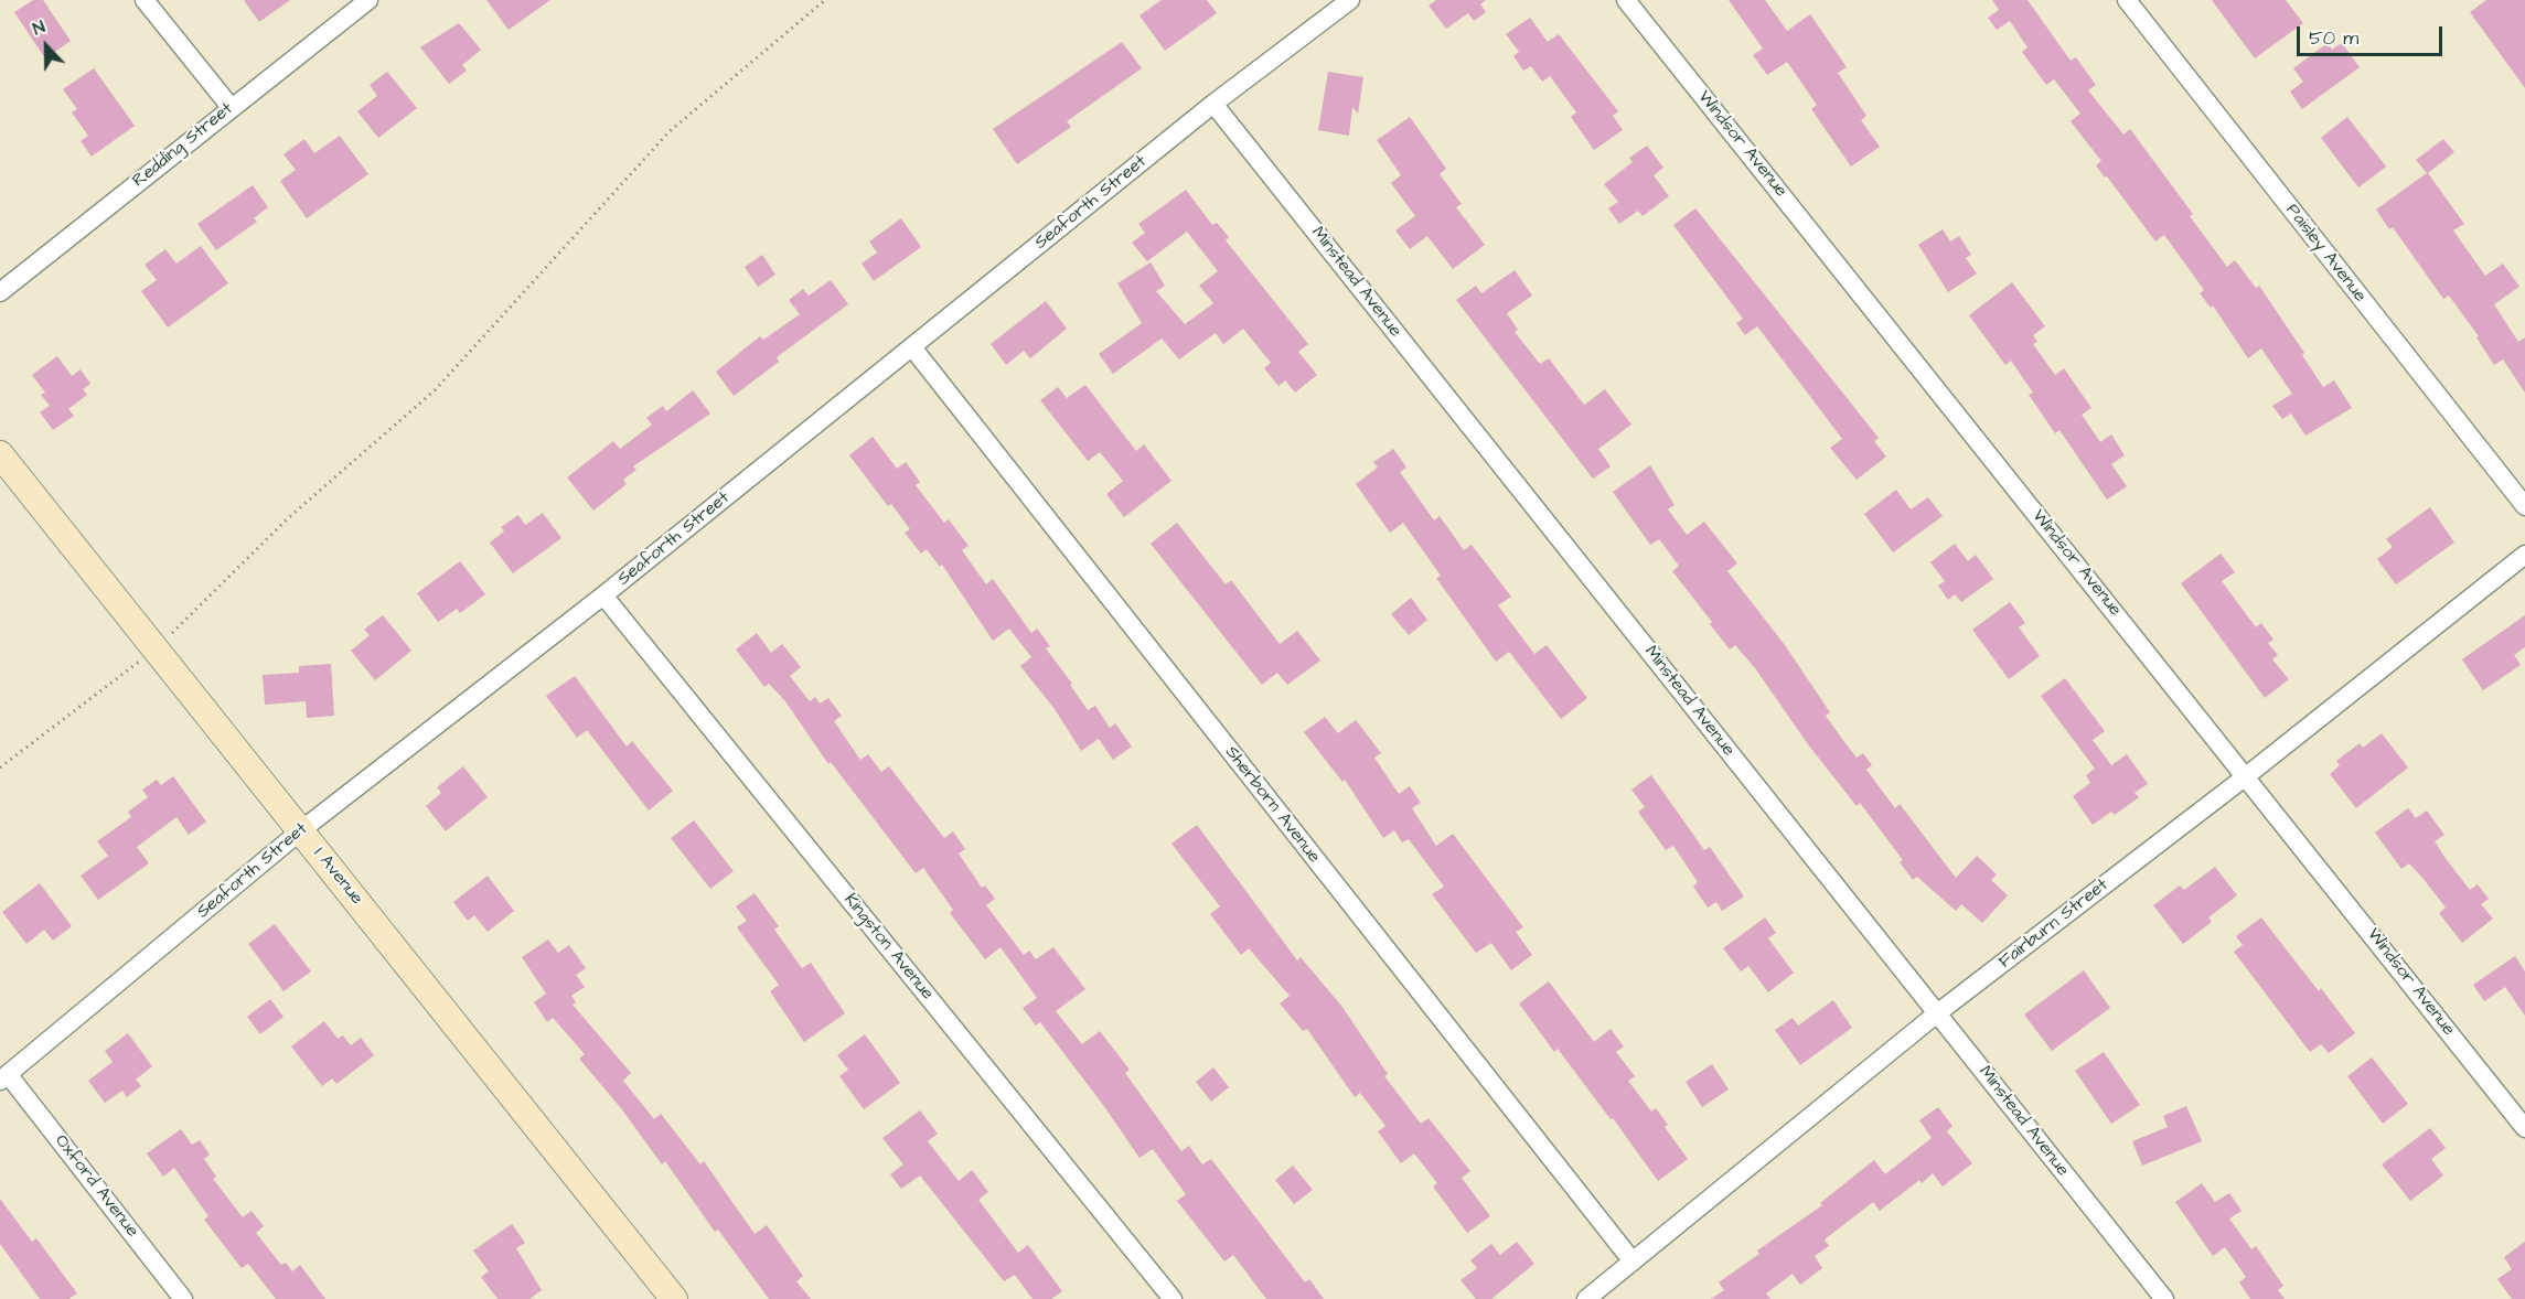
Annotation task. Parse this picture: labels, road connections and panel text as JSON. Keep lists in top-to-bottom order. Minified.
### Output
{"streets":{"main road":["I Avenue"],"street":["Windsor Avenue","Redding Street","Seaforth Street","Paisley Avenue","Minstead Avenue","Sherborn Avenue","Fairburn Street","Kingston Avenue","Oxford Avenue"]},"crossings":[["Windsor Avenue","Fairburn Street"],["Seaforth Street","Minstead Avenue"],["Seaforth Street","Sherborn Avenue"],["Seaforth Street","I Avenue"],["Seaforth Street","Kingston Avenue"],["Seaforth Street","Oxford Avenue"],["Minstead Avenue","Fairburn Street"],["Sherborn Avenue","Fairburn Street"]],"scale_bar":"50 m","north":"top"}
